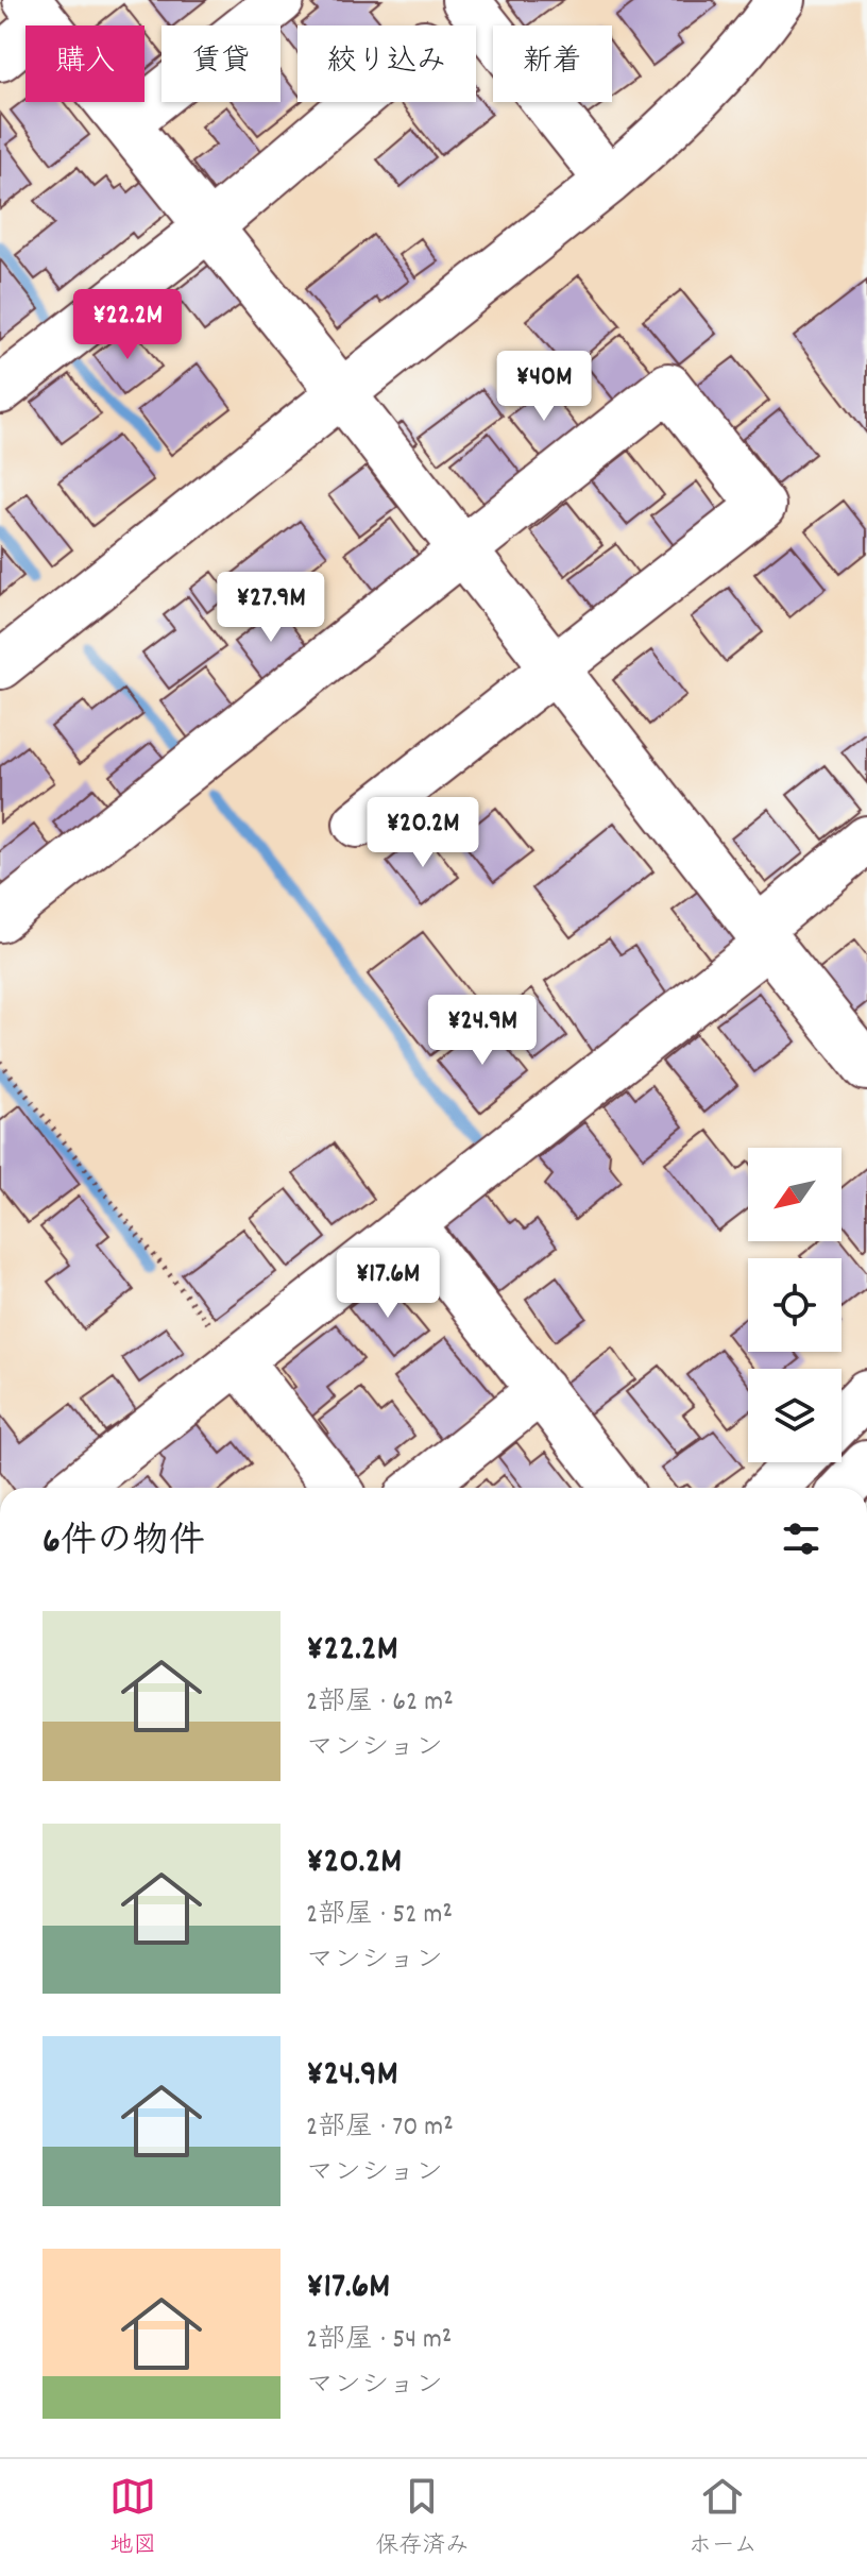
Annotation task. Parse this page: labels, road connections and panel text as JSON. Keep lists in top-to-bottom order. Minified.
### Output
{"north":"bottom left","page":{"chip":["購入","賃貸","絞り込み","新着"],"price":["¥22.2M","¥40M","¥27.9M","¥20.2M","¥24.9M","¥17.6M"],"heading":"6件の物件","list":[{"name":"¥22.2M","note":"2部屋 · 62 m² · マンション"},{"name":"¥20.2M","note":"2部屋 · 52 m² · マンション"},{"name":"¥24.9M","note":"2部屋 · 70 m² · マンション"},{"name":"¥17.6M","note":"2部屋 · 54 m² · マンション"}],"tabs":["地図","保存済み","ホーム"]}}
